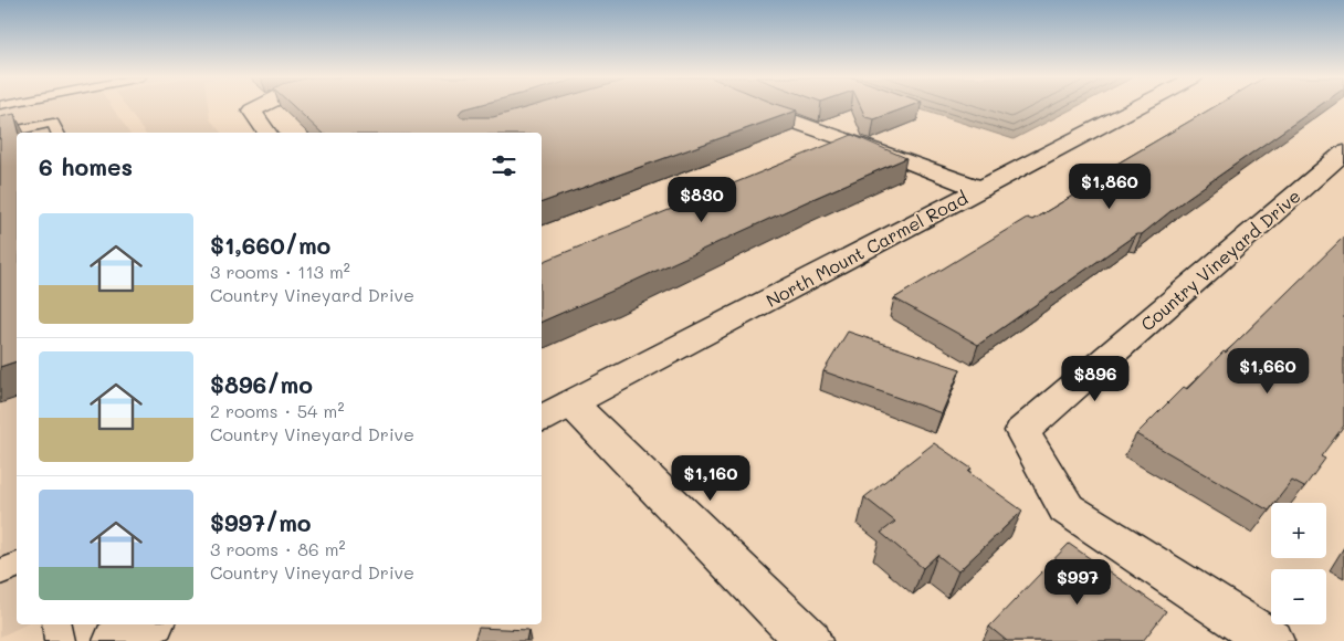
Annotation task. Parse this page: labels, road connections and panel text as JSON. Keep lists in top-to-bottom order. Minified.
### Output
{"streets":{"street":["North Mount Carmel Road","Country Vineyard Drive"]},"page":{"heading":"6 homes","price":["$1,860","$830","$1,660","$896","$1,160","$997"],"list":[{"name":"$1,660/mo","note":"3 rooms · 113 m² · Country Vineyard Drive"},{"name":"$896/mo","note":"2 rooms · 54 m² · Country Vineyard Drive"},{"name":"$997/mo","note":"3 rooms · 86 m² · Country Vineyard Drive"}],"map_buttons":["+","−"]}}
